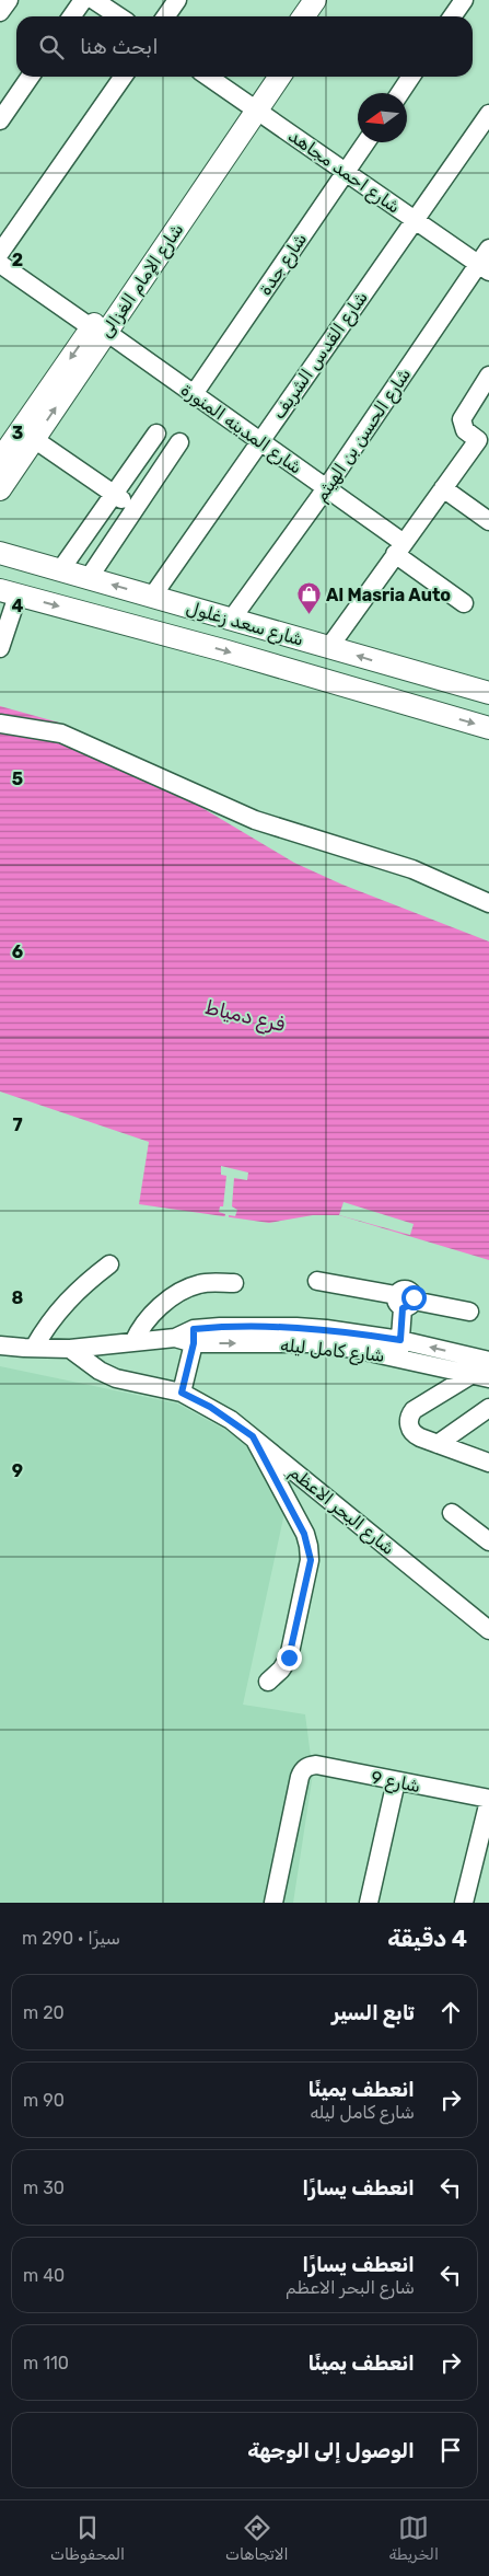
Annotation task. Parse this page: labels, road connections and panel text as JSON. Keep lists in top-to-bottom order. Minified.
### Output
{"streets":{"main road":["شارع الإمام الغزالى","شارع سعد زغلول"],"street":["شارع احمد مجاهد","شارع جدة","شارع القدس الشريف","شارع المدينه المنورة","شارع الحسن بن الهيثم","شارع كامل ليله","شارع البحر الاعظم","شارع 9"]},"crossings":[["شارع احمد مجاهد","شارع جدة"],["شارع احمد مجاهد","شارع الإمام الغزالى"],["شارع احمد مجاهد","شارع القدس الشريف"],["شارع احمد مجاهد","شارع الحسن بن الهيثم"],["شارع جدة","شارع المدينه المنورة"],["شارع الإمام الغزالى","شارع المدينه المنورة"],["شارع القدس الشريف","شارع المدينه المنورة"],["شارع القدس الشريف","شارع سعد زغلول"],["شارع المدينه المنورة","شارع الحسن بن الهيثم"],["شارع الحسن بن الهيثم","شارع سعد زغلول"],["شارع كامل ليله","شارع البحر الاعظم"]],"water":["فرع دمياط"],"places":{"shop":["Al Masria Auto"]},"north":"left","page":{"search":"ابحث هنا","heading":["4 دقيقة","سيرًا · 290 m"],"list":[["تابع السير","20 m"],["انعطف يمينًا","شارع كامل ليله","90 m"],["انعطف يسارًا","30 m"],["انعطف يسارًا","شارع البحر الاعظم","40 m"],["انعطف يمينًا","110 m"],"الوصول إلى الوجهة"],"nav":["الخريطة","الاتجاهات","المحفوظات"]},"grid":{"rows":["2","3","4","5","6","7","8","9"]}}
